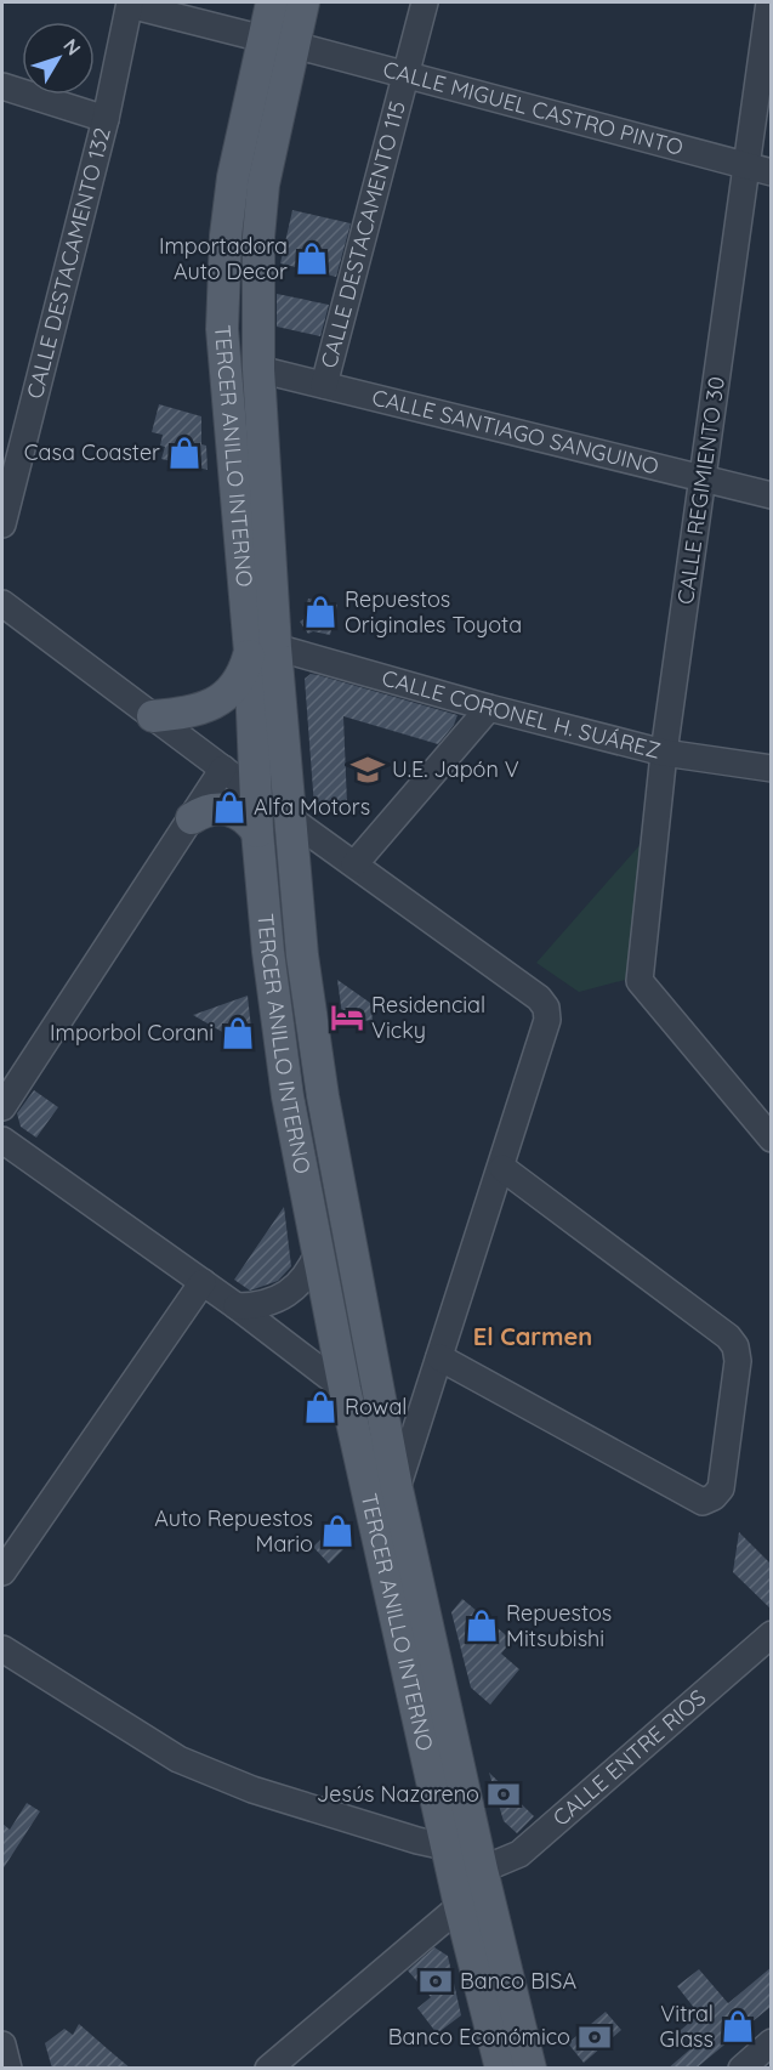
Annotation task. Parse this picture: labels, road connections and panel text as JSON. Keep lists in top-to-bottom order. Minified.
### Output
{"streets":{"main road":["TERCER ANILLO INTERNO"],"street":["CALLE MIGUEL CASTRO PINTO","CALLE DESTACAMENTO 115","CALLE DESTACAMENTO 132","CALLE SANTIAGO SANGUINO","CALLE REGIMIENTO 30","CALLE CORONEL H. SUÁREZ","CALLE ENTRE RIOS"]},"crossings":[["CALLE MIGUEL CASTRO PINTO","CALLE DESTACAMENTO 115"],["CALLE MIGUEL CASTRO PINTO","TERCER ANILLO INTERNO"],["CALLE MIGUEL CASTRO PINTO","CALLE REGIMIENTO 30"],["CALLE DESTACAMENTO 115","CALLE SANTIAGO SANGUINO"],["CALLE SANTIAGO SANGUINO","TERCER ANILLO INTERNO"],["CALLE SANTIAGO SANGUINO","CALLE REGIMIENTO 30"],["TERCER ANILLO INTERNO","CALLE CORONEL H. SUÁREZ"],["TERCER ANILLO INTERNO","CALLE ENTRE RIOS"],["CALLE REGIMIENTO 30","CALLE CORONEL H. SUÁREZ"]],"districts":["El Carmen"],"places":{"shop":["Importadora Auto Decor","Casa Coaster","Repuestos Originales Toyota","Alfa Motors","Imporbol Corani","Rowal","Auto Repuestos Mario","Repuestos Mitsubishi","Vitral Glass"],"school or university":["U.E. Japón V"],"hotel":["Residencial Vicky"],"bank":["Jesús Nazareno","Banco BISA","Banco Económico"]},"north":"top right"}
